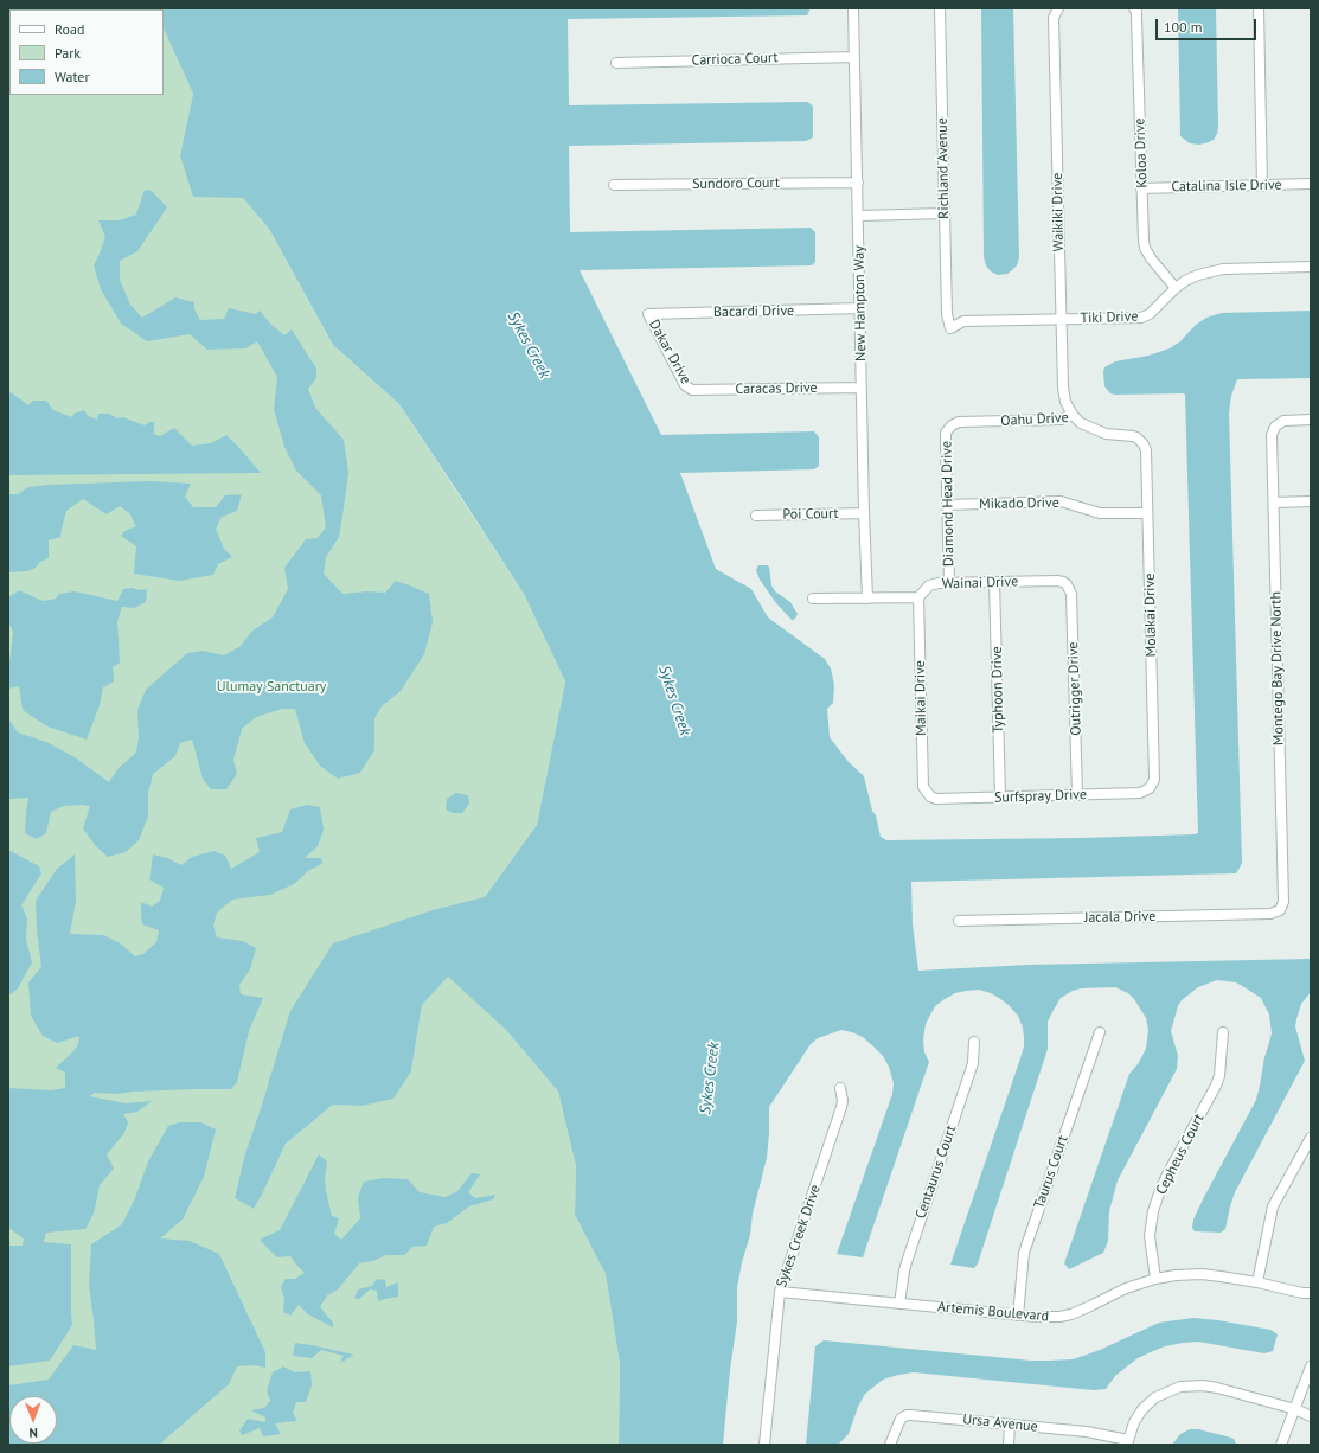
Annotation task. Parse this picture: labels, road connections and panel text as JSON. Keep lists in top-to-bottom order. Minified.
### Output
{"streets":{"street":["Carrioca Court","Koloa Drive","Richland Avenue","Sundoro Court","Catalina Isle Drive","Waikiki Drive","New Hampton Way","Bacardi Drive","Tiki Drive","Dakar Drive","Caracas Drive","Oahu Drive","Diamond Head Drive","Mikado Drive","Poi Court","Wainai Drive","Molakai Drive","Montego Bay Drive North","Outrigger Drive","Typhoon Drive","Maikai Drive","Surfspray Drive","Jacala Drive","Cepheus Court","Centaurus Court","Taurus Court","Sykes Creek Drive","Artemis Boulevard","Ursa Avenue"]},"crossings":[["Carrioca Court","New Hampton Way"],["Koloa Drive","Catalina Isle Drive"],["Koloa Drive","Tiki Drive"],["Richland Avenue","Tiki Drive"],["Sundoro Court","New Hampton Way"],["Waikiki Drive","Tiki Drive"],["Waikiki Drive","Oahu Drive"],["New Hampton Way","Bacardi Drive"],["New Hampton Way","Caracas Drive"],["New Hampton Way","Poi Court"],["Bacardi Drive","Dakar Drive"],["Dakar Drive","Caracas Drive"],["Oahu Drive","Diamond Head Drive"],["Oahu Drive","Molakai Drive"],["Diamond Head Drive","Mikado Drive"],["Diamond Head Drive","Wainai Drive"],["Mikado Drive","Molakai Drive"],["Wainai Drive","Outrigger Drive"],["Wainai Drive","Typhoon Drive"],["Wainai Drive","Maikai Drive"],["Molakai Drive","Surfspray Drive"],["Montego Bay Drive North","Jacala Drive"],["Outrigger Drive","Surfspray Drive"],["Typhoon Drive","Surfspray Drive"],["Maikai Drive","Surfspray Drive"],["Cepheus Court","Artemis Boulevard"],["Centaurus Court","Artemis Boulevard"],["Taurus Court","Artemis Boulevard"],["Sykes Creek Drive","Artemis Boulevard"]],"water":["Sykes Creek"],"parks":["Ulumay Sanctuary"],"legend":["Road","Park","Water"],"scale_bar":"100 m","north":"bottom"}
